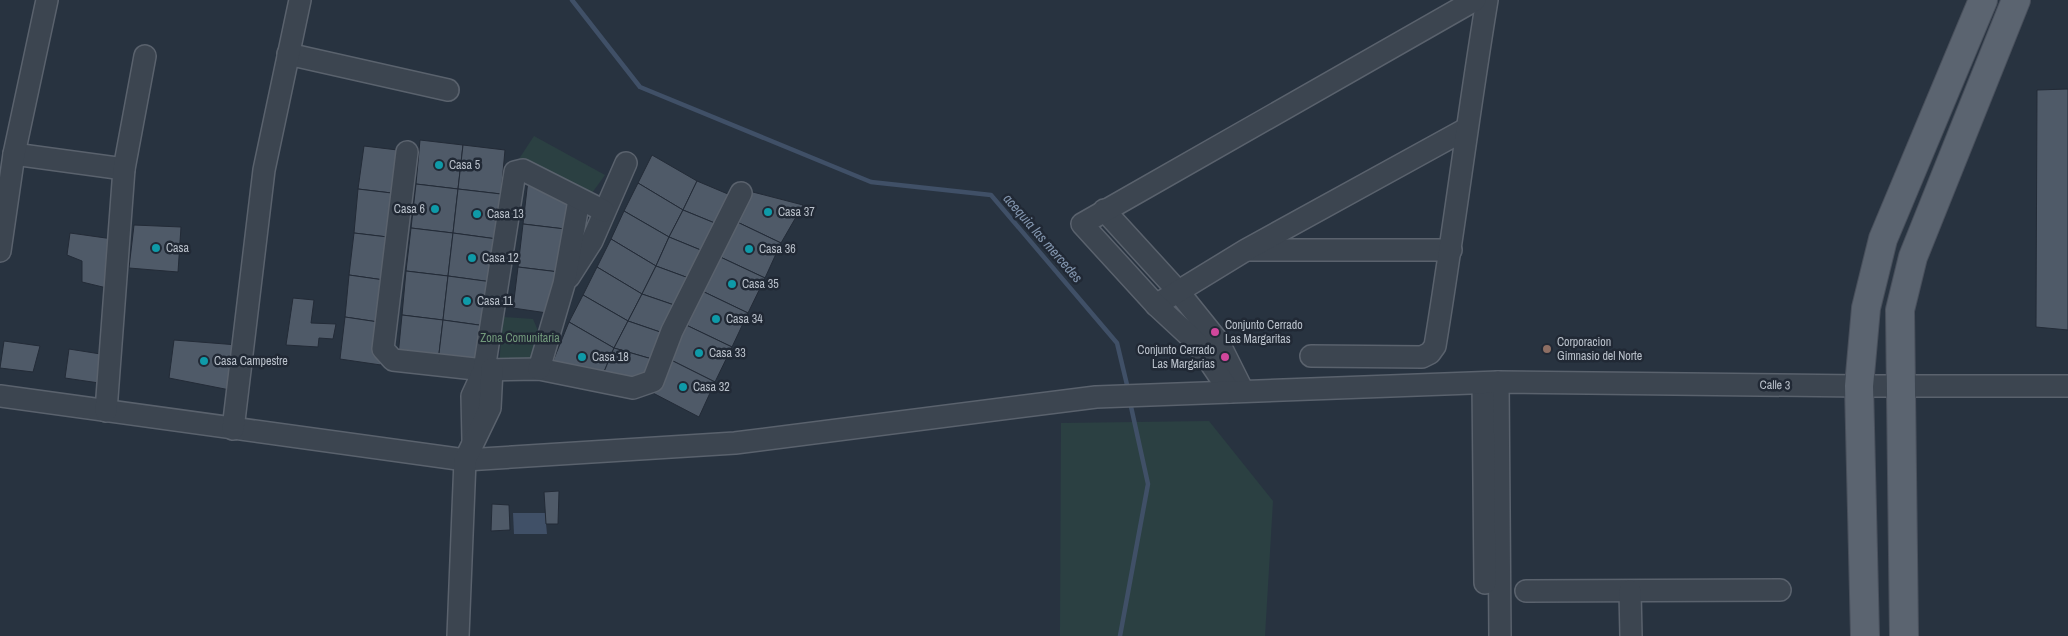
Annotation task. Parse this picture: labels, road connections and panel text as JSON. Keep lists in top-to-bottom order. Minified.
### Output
{"streets":{"street":["Calle 3"]},"water":["acequia las mercedes"],"parks":["Zona Comunitaria"],"places":["Casa 5","Casa 6","Casa 37","Casa 13","Casa","Casa 36","Casa 12","Casa 35","Casa 11","Casa 34","Conjunto Cerrado Las Margaritas","Corporacion Gimnasio del Norte","Casa 33","Casa 18","Conjunto Cerrado Las Margarias","Casa Campestre","Casa 32"]}
